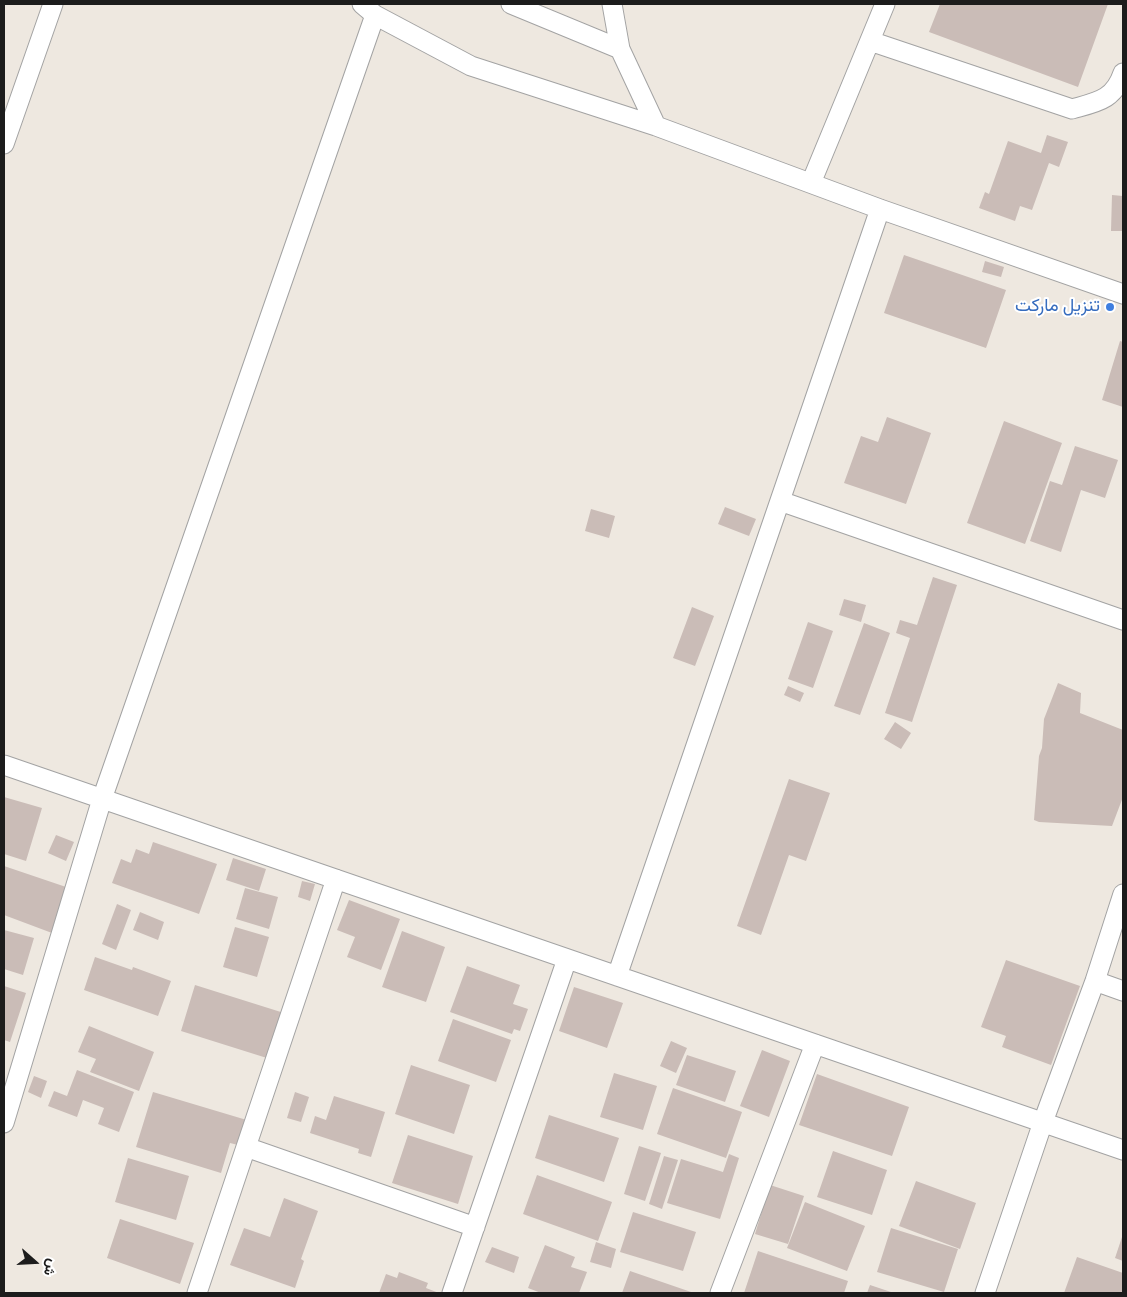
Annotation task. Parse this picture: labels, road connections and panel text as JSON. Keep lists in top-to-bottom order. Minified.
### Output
{"places":["تنزيل ماركت"],"north":"right"}
